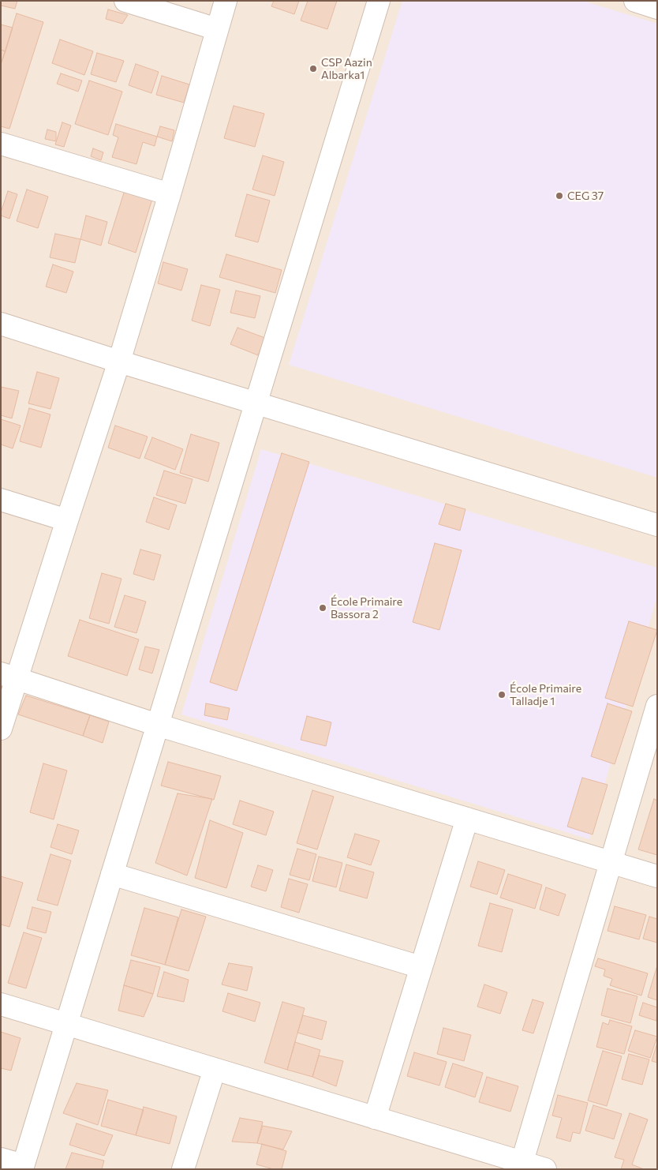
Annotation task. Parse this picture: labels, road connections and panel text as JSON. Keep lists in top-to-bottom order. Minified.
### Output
{"places":["CSP Aazin Albarka1","CEG 37","École Primaire Bassora 2","École Primaire Talladje 1"]}
